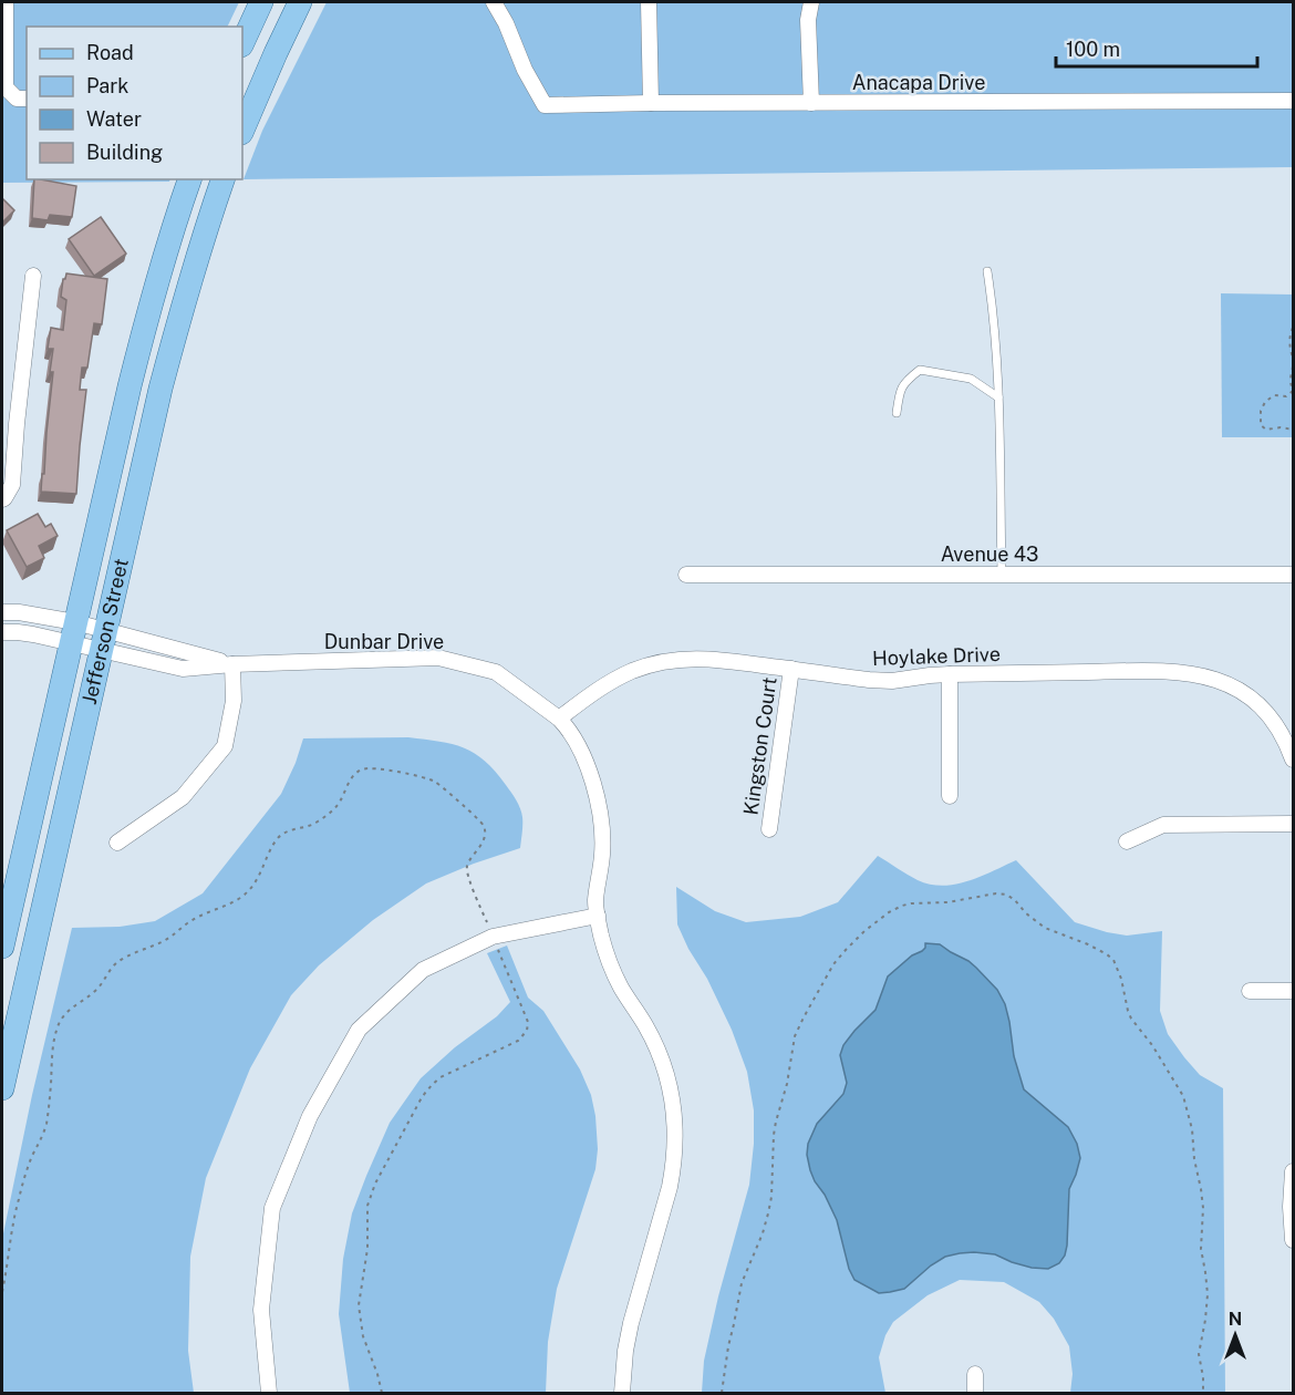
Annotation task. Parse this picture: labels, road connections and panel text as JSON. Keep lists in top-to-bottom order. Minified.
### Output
{"streets":{"main road":["Jefferson Street"],"street":["Anacapa Drive","Avenue 43","Dunbar Drive","Hoylake Drive","Kingston Court"]},"crossings":[["Jefferson Street","Dunbar Drive"],["Dunbar Drive","Hoylake Drive"],["Hoylake Drive","Kingston Court"]],"legend":["Road","Park","Water","Building"],"scale_bar":"100 m","north":"top"}
